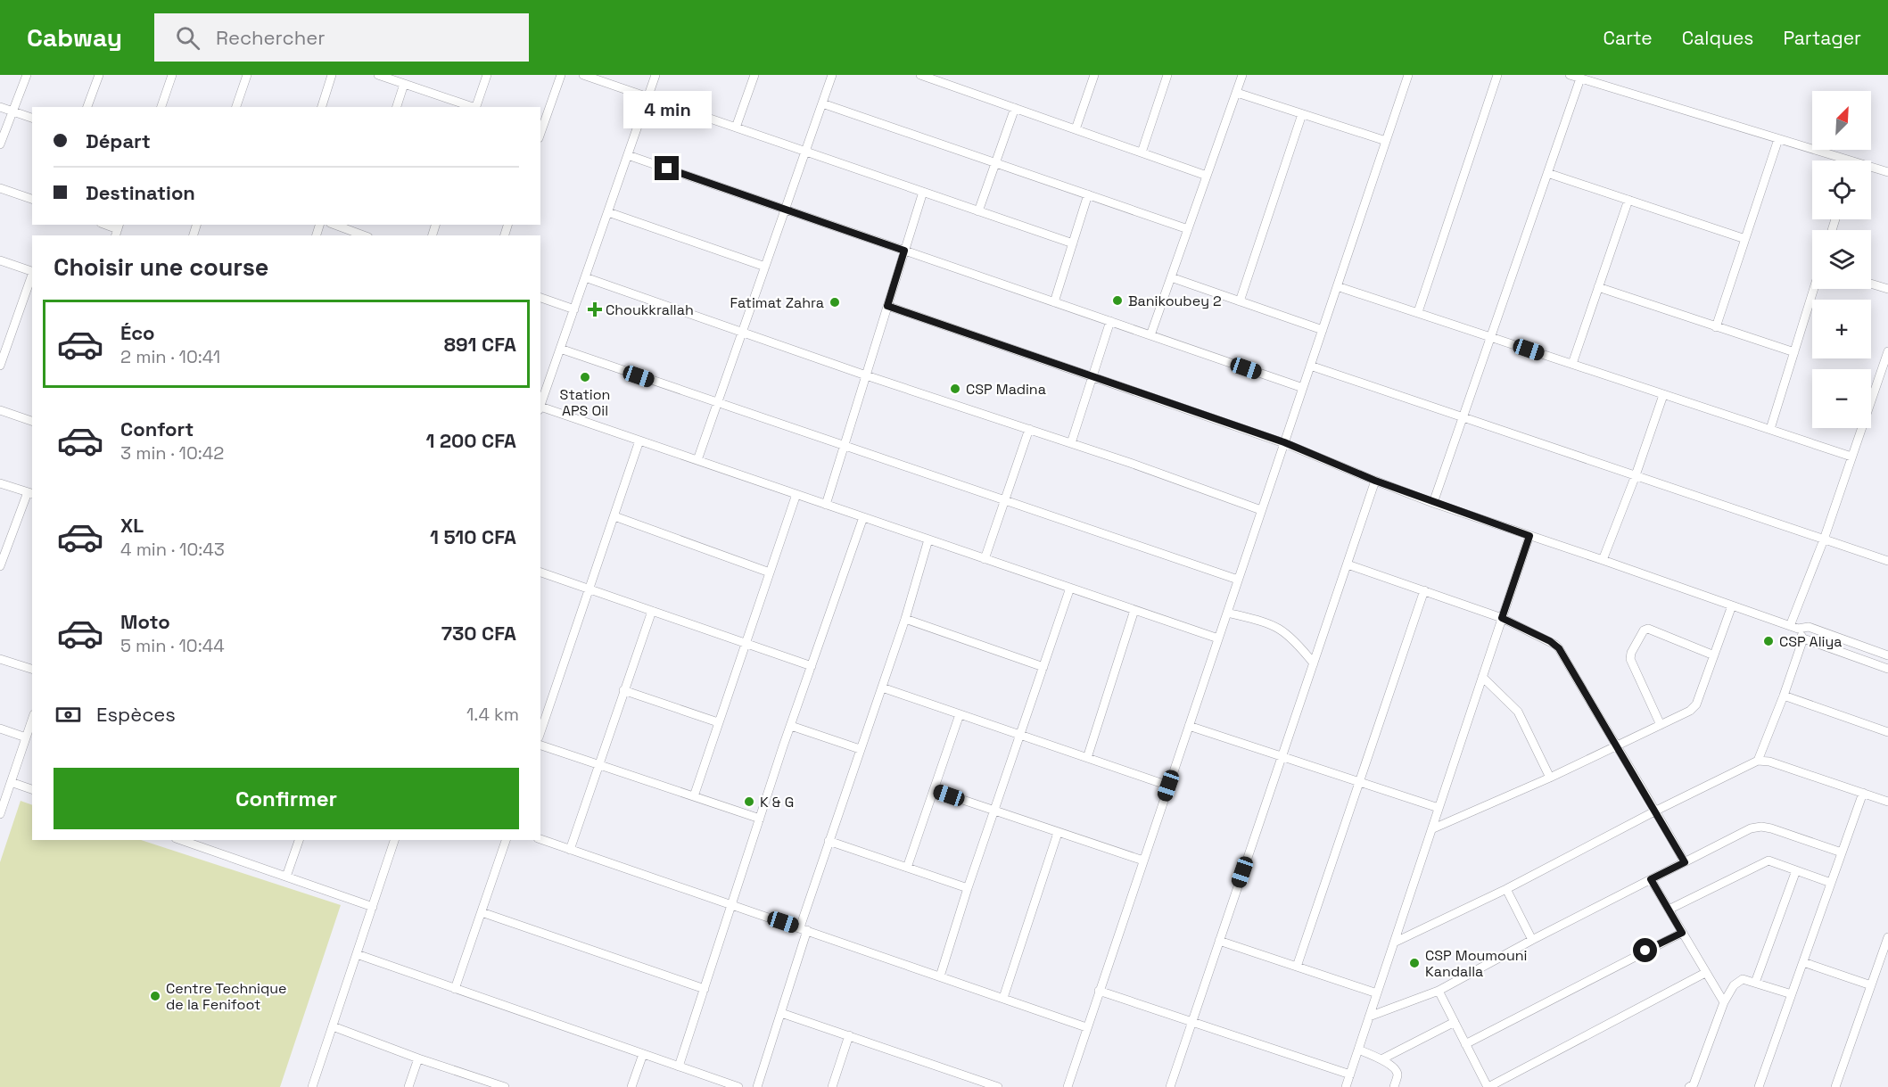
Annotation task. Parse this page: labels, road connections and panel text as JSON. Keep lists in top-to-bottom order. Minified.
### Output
{"places":{"other":["Banikoubey 2","Fatimat Zahra","Station APS Oil","CSP Madina","CSP Aliya","K & G","CSP Moumouni Kandalla","Centre Technique de la Fenifoot"],"health":["Choukkrallah"]},"north":"top right","page":{"header":"Cabway","search":"Rechercher","nav":["Carte","Calques","Partager"],"map_buttons":["+","−"],"bubble":"4 min","banner":["Départ","Destination"],"heading":"Choisir une course","list":[{"name":"Éco","note":"2 min · 10:41","value":"891 CFA"},{"name":"Confort","note":"3 min · 10:42","value":"1 200 CFA"},{"name":"XL","note":"4 min · 10:43","value":"1 510 CFA"},{"name":"Moto","note":"5 min · 10:44","value":"730 CFA"}],"pay":["Espèces","1.4 km"],"buttons":"Confirmer"}}
